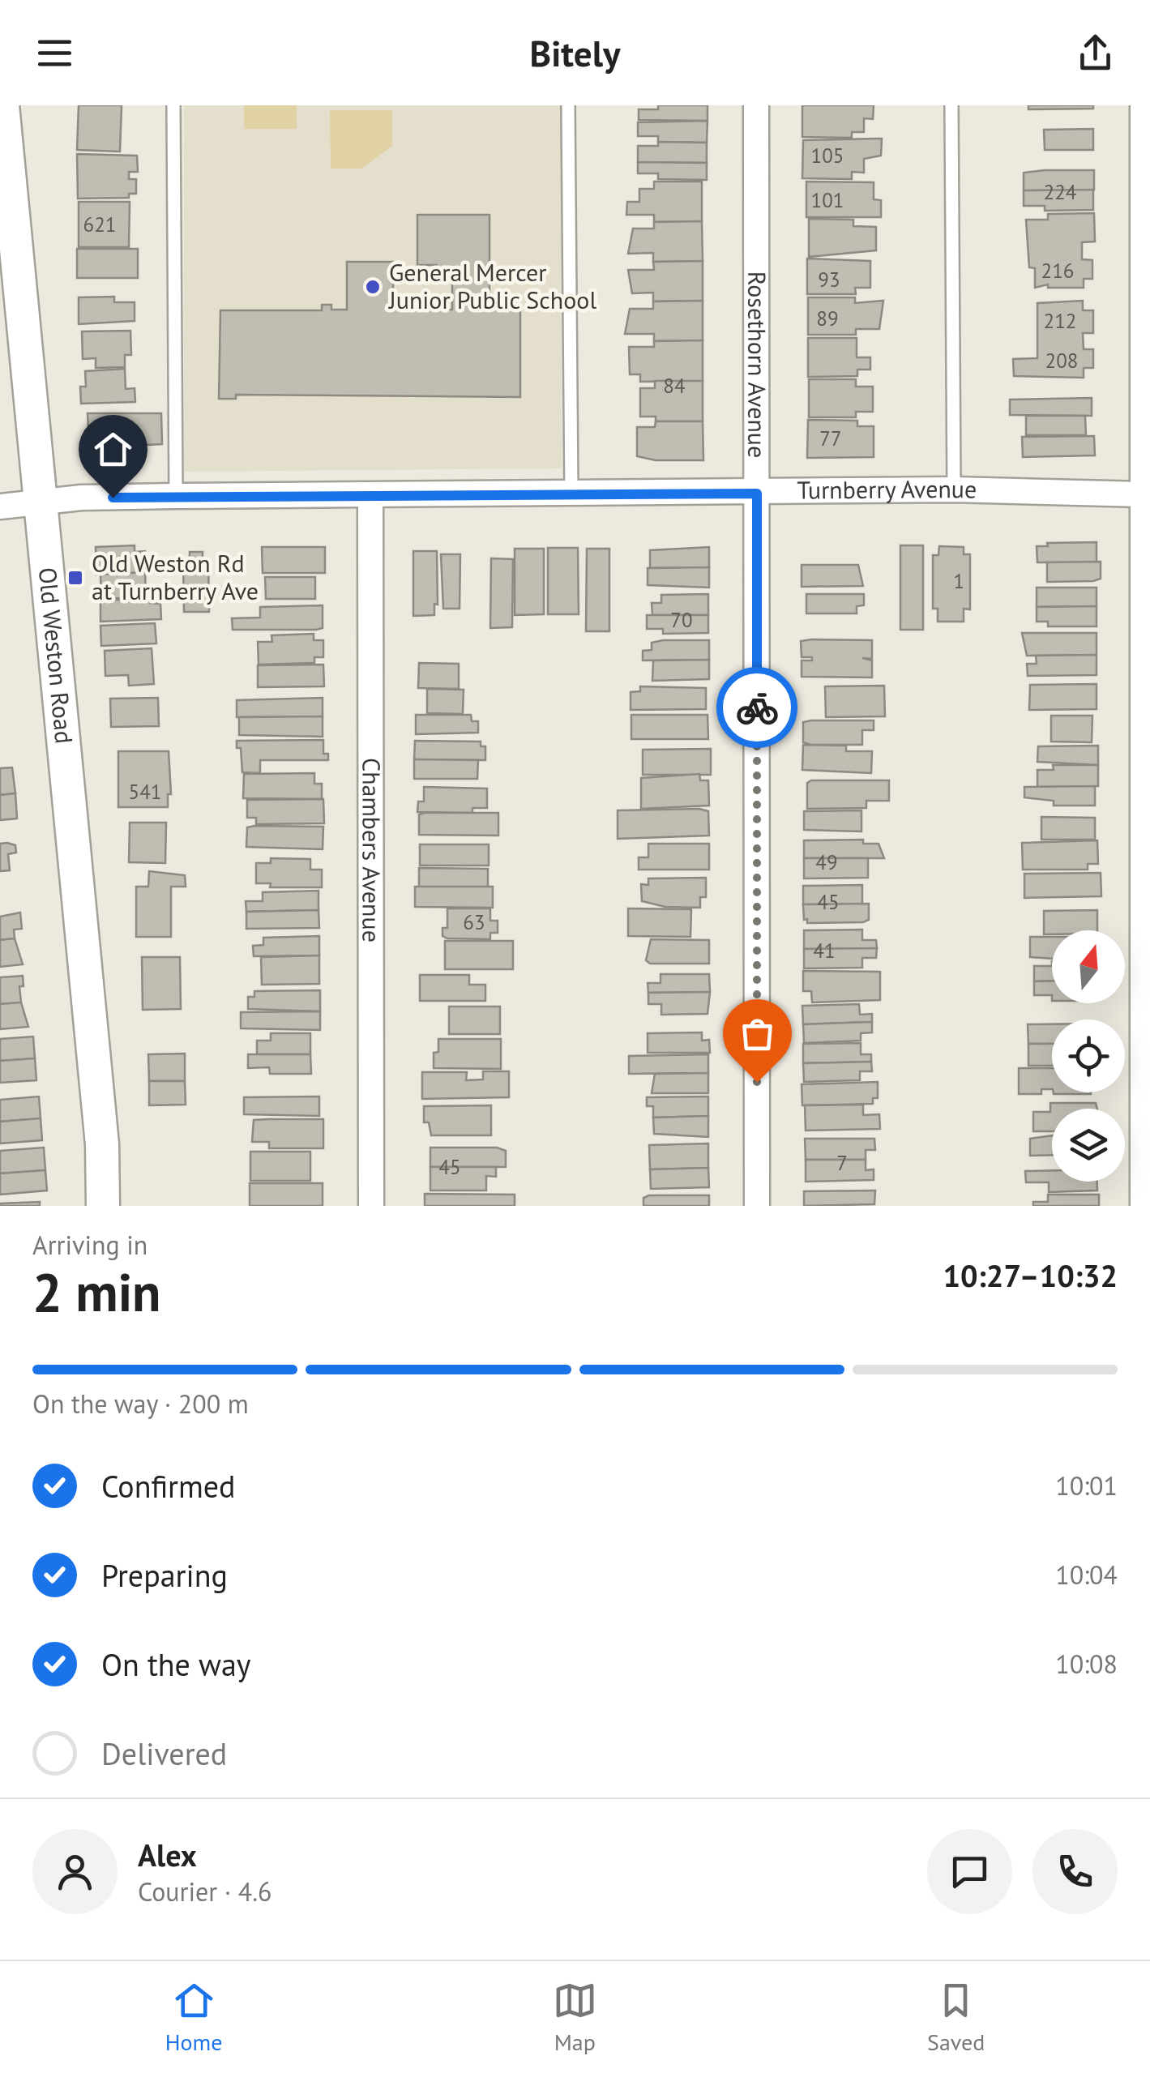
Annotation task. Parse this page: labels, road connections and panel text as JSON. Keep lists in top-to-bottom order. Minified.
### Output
{"streets":{"main road":["Old Weston Road"],"street":["Rosethorn Avenue","Turnberry Avenue","Chambers Avenue"]},"crossings":[["Rosethorn Avenue","Turnberry Avenue"],["Turnberry Avenue","Old Weston Road"],["Turnberry Avenue","Chambers Avenue"]],"places":{"other":["General Mercer Junior Public School"],"transit":["Old Weston Rd at Turnberry Ave"]},"house_numbers":["105","224","101","621","216","93","89","212","208","84","77","1","70","541","49","45","63","41","7","45"],"north":"top","page":{"header":"Bitely","heading":["2 min","Arriving in","10:27–10:32"],"panel":["Alex","Courier · 4.6"],"bar":"On the way · 200 m","list":[["Confirmed","10:01"],["Preparing","10:04"],["On the way","10:08"],"Delivered"],"tabs":["Home","Map","Saved"]}}
